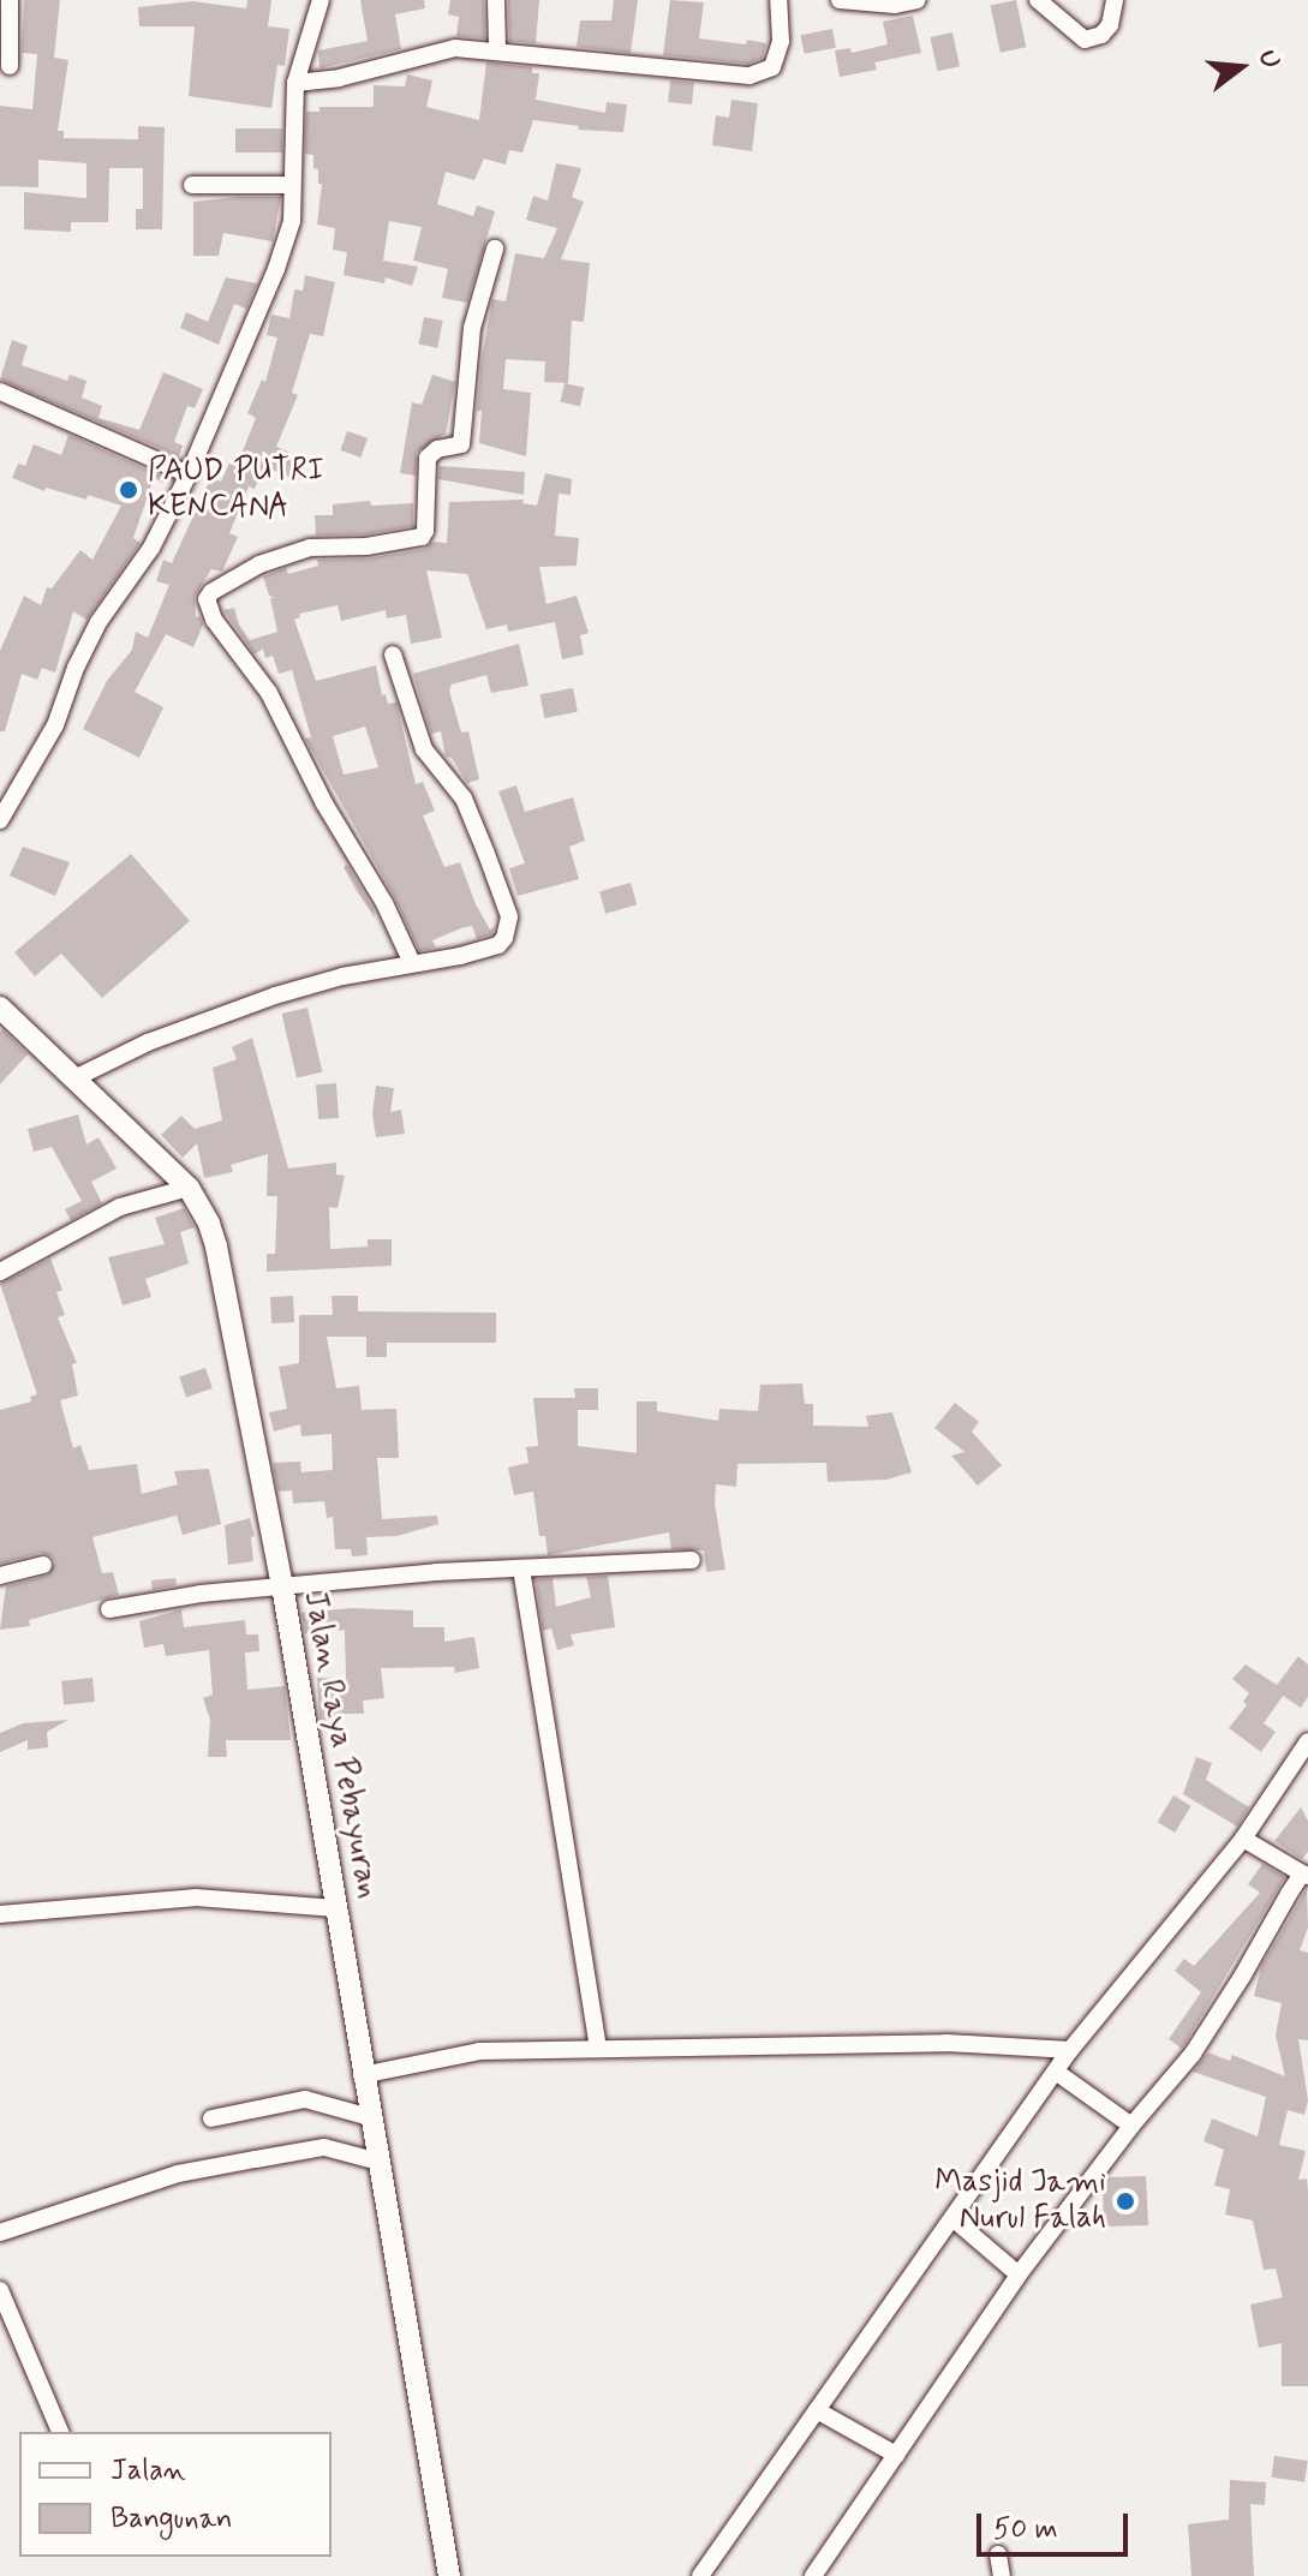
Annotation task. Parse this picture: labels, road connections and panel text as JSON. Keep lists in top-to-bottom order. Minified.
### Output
{"streets":{"main road":["Jalan Raya Pebayuran"]},"places":["PAUD PUTRI KENCANA","Masjid Jami Nurul Falah"],"legend":["Jalan","Bangunan"],"scale_bar":"50 m","north":"right"}
